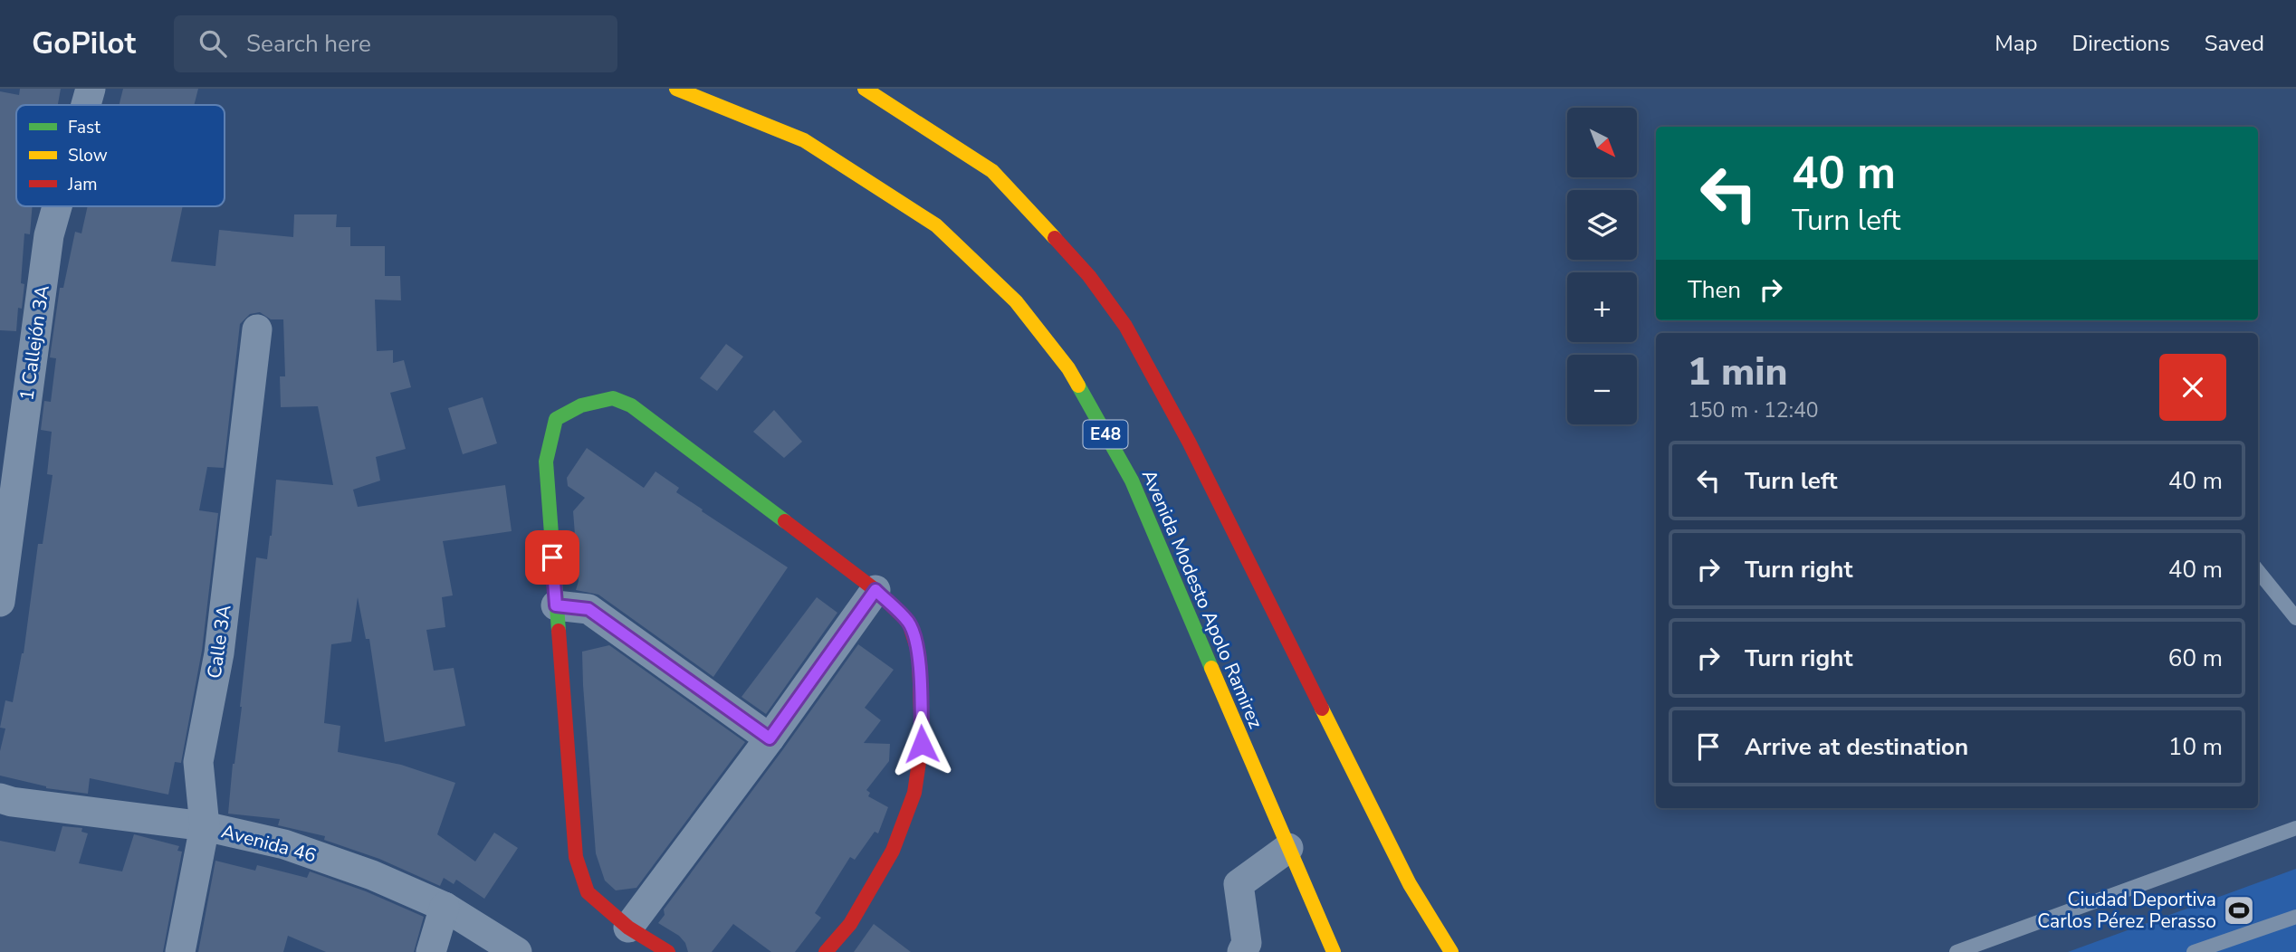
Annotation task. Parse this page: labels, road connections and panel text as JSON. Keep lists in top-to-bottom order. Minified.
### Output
{"streets":{"main road":["E48","Avenida Modesto Apolo Ramirez"],"street":["1 Callejón 3A","Calle 3A","Avenida 46"]},"crossings":[["Calle 3A","Avenida 46"]],"places":{"sports":["Ciudad Deportiva Carlos Pérez Perasso"]},"legend":["Fast","Slow","Jam"],"north":"bottom right","page":{"header":"GoPilot","search":"Search here","nav":["Map","Directions","Saved"],"map_buttons":["+","−"],"turn":["40 m","Turn left"],"then":"Then","heading":["1 min","150 m · 12:40"],"list":[{"name":"Turn left","value":"40 m"},{"name":"Turn right","value":"40 m"},{"name":"Turn right","value":"60 m"},{"name":"Arrive at destination","value":"10 m"}]}}
